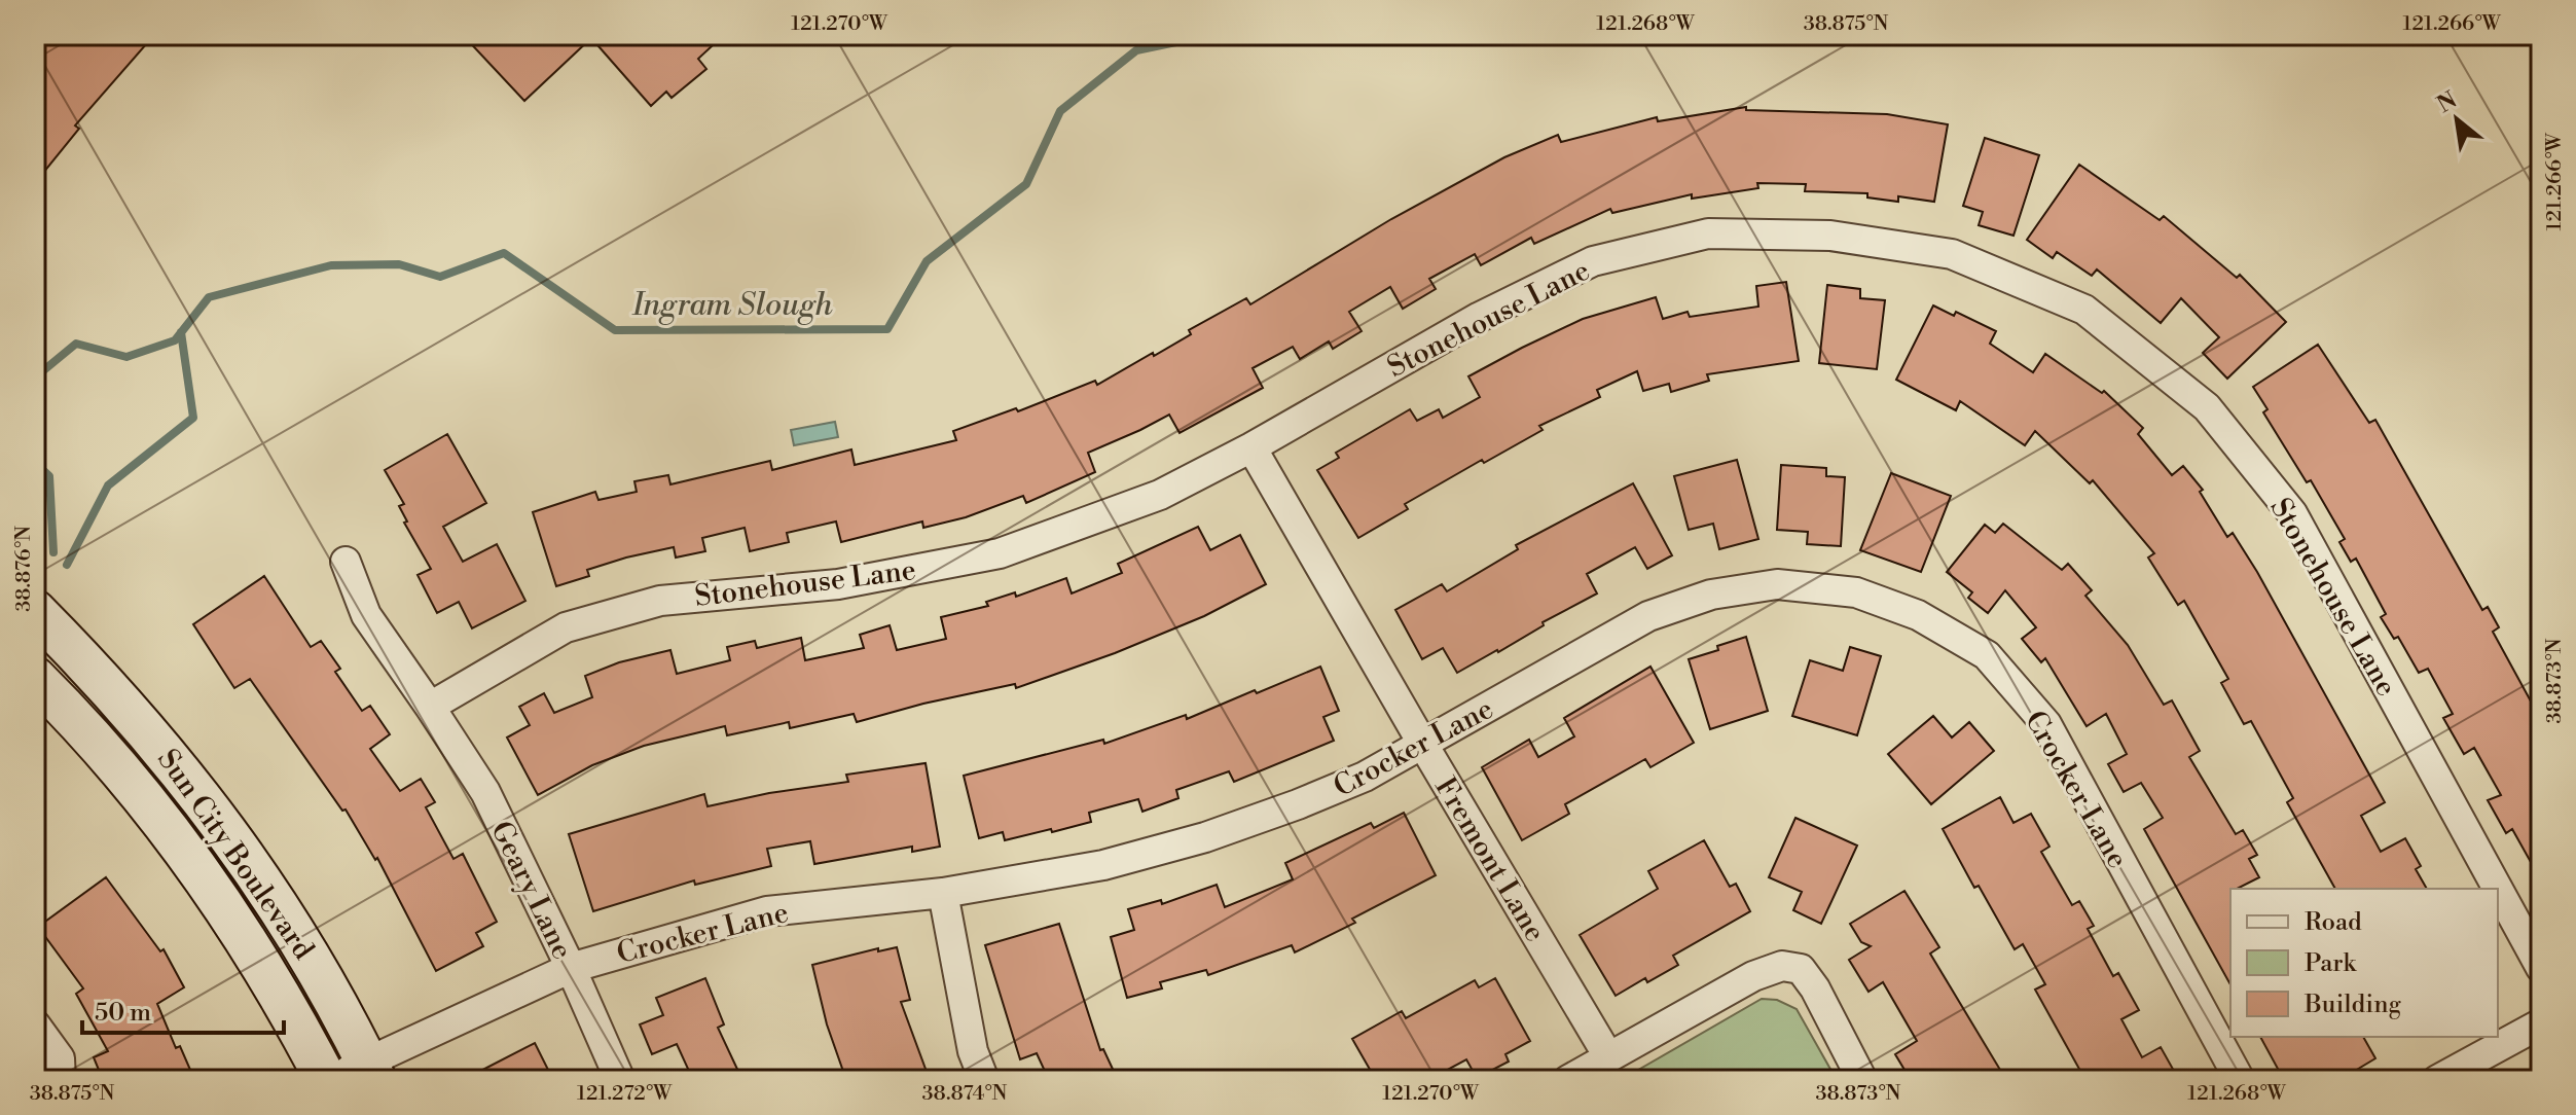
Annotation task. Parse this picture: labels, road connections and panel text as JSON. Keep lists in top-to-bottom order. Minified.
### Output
{"streets":{"street":["Stonehouse Lane","Crocker Lane","Sun City Boulevard","Fremont Lane","Geary Lane"]},"crossings":[["Stonehouse Lane","Fremont Lane"],["Stonehouse Lane","Geary Lane"],["Crocker Lane","Sun City Boulevard"],["Crocker Lane","Fremont Lane"],["Crocker Lane","Geary Lane"]],"water":["Ingram Slough"],"legend":["Road","Park","Building"],"scale_bar":"50 m","north":"top left","coordinates":["121.270°W","121.268°W","38.875°N","121.266°W","38.876°N","38.873°N","121.272°W","38.874°N"]}
